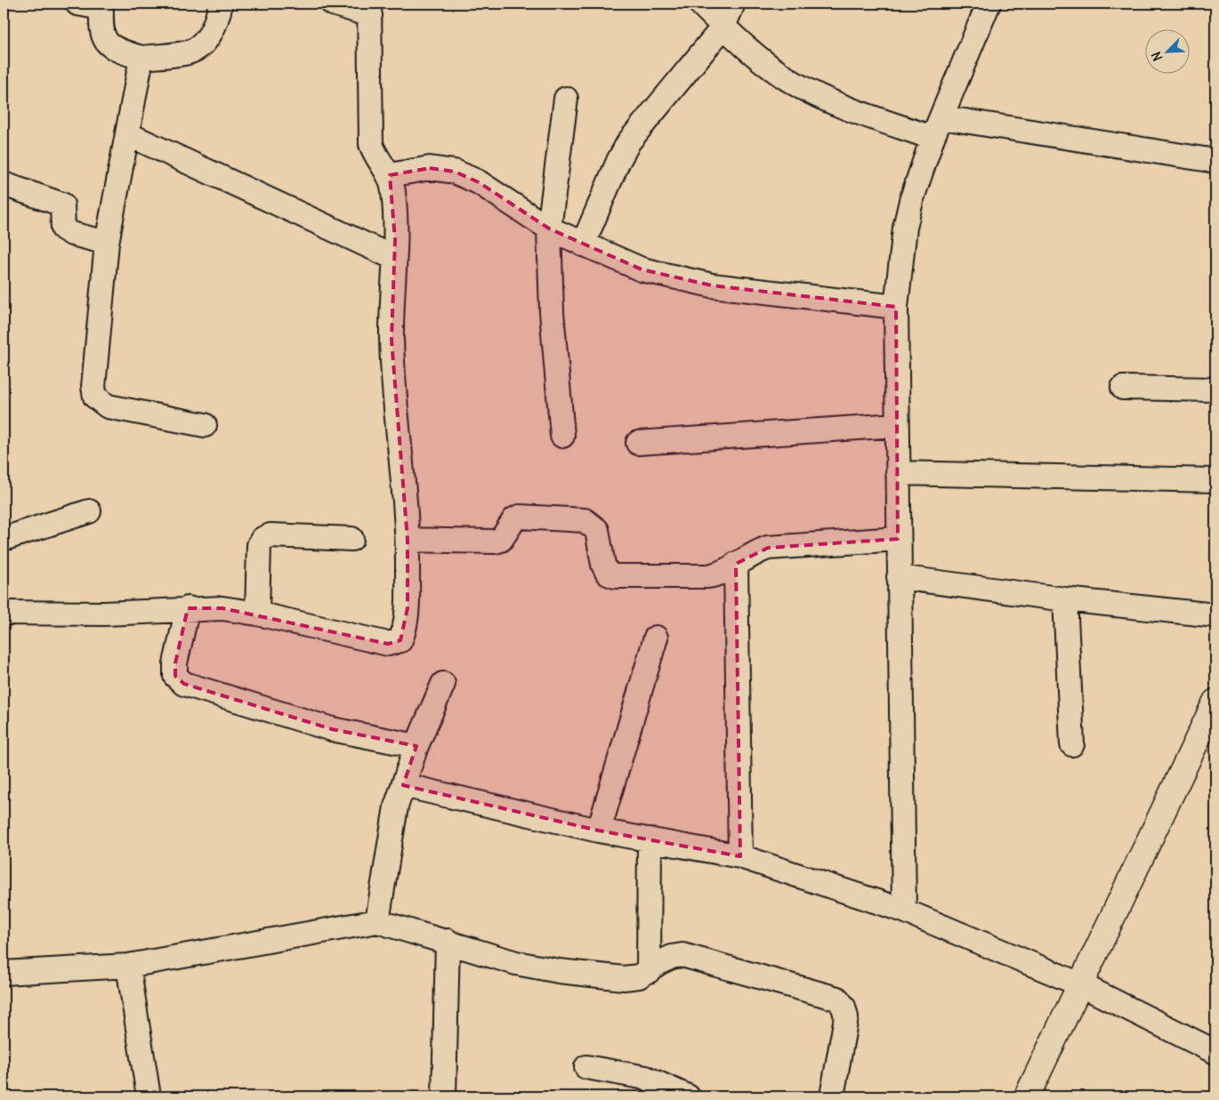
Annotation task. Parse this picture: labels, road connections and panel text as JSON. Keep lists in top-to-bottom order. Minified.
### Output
{"north":"bottom left"}
